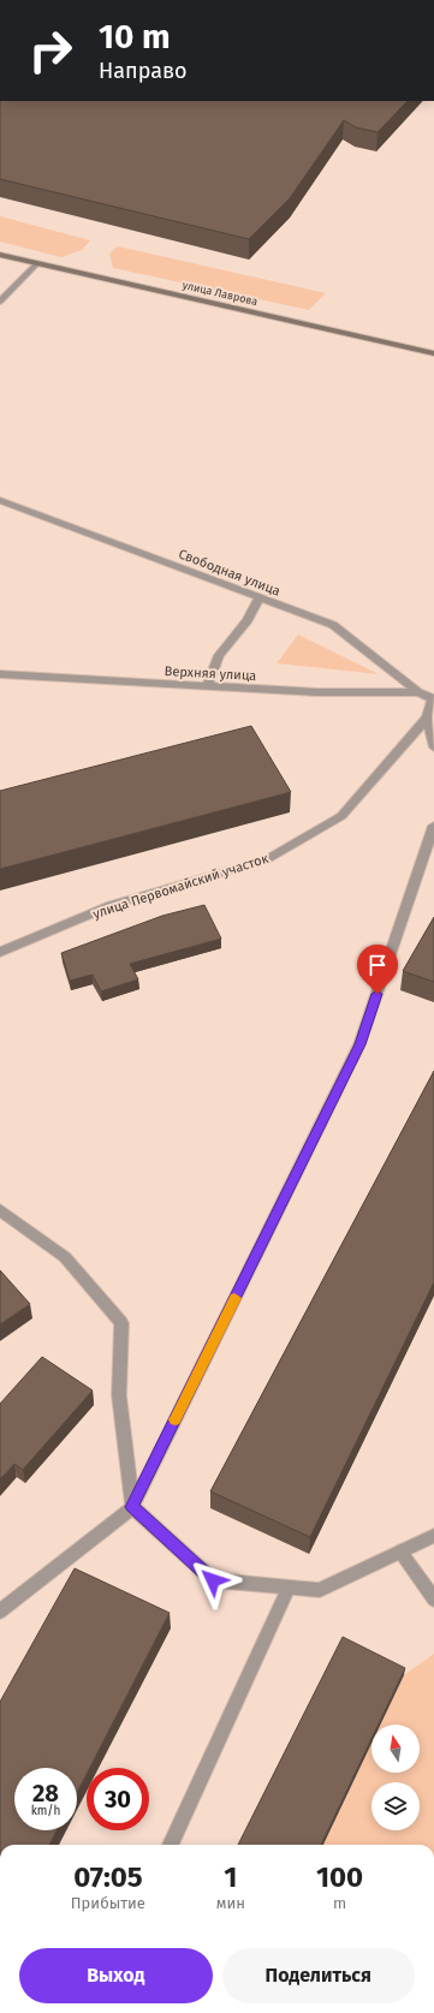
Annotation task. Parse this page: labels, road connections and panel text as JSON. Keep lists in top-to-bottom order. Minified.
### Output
{"streets":{"main road":["улица Лаврова"],"street":["Свободная улица","Верхняя улица","улица Первомайский участок"]},"crossings":[["Свободная улица","Верхняя улица"],["Свободная улица","улица Первомайский участок"]],"north":"top","page":{"turn":["10 m","Направо"],"speed":"28 km/h","limit":"30","eta":["07:05","Прибытие","1","мин","100","m"],"buttons":["Выход","Поделиться"]}}
